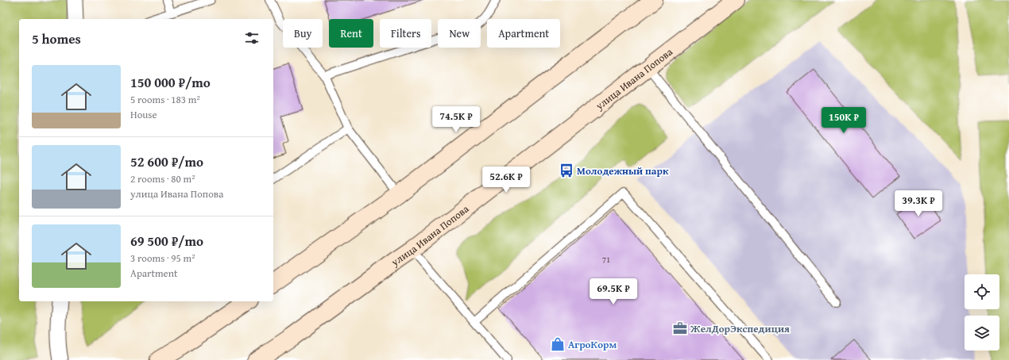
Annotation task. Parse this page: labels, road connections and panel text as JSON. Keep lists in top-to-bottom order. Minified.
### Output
{"streets":{"main road":["улица Ивана Попова"]},"places":{"bus stop":["Молодежный парк"],"office":["ЖелДорЭкспедиция"],"shop":["АгроКорм"]},"house_numbers":["71"],"page":{"chip":["Buy","Rent","Filters","New","Apartment"],"heading":"5 homes","list":[{"name":"150 000 ₽/mo","note":"5 rooms · 183 m² · House"},{"name":"52 600 ₽/mo","note":"2 rooms · 80 m² · улица Ивана Попова"},{"name":"69 500 ₽/mo","note":"3 rooms · 95 m² · Apartment"}],"price":["74.5K ₽","150K ₽","52.6K ₽","39.3K ₽","69.5K ₽"]}}
